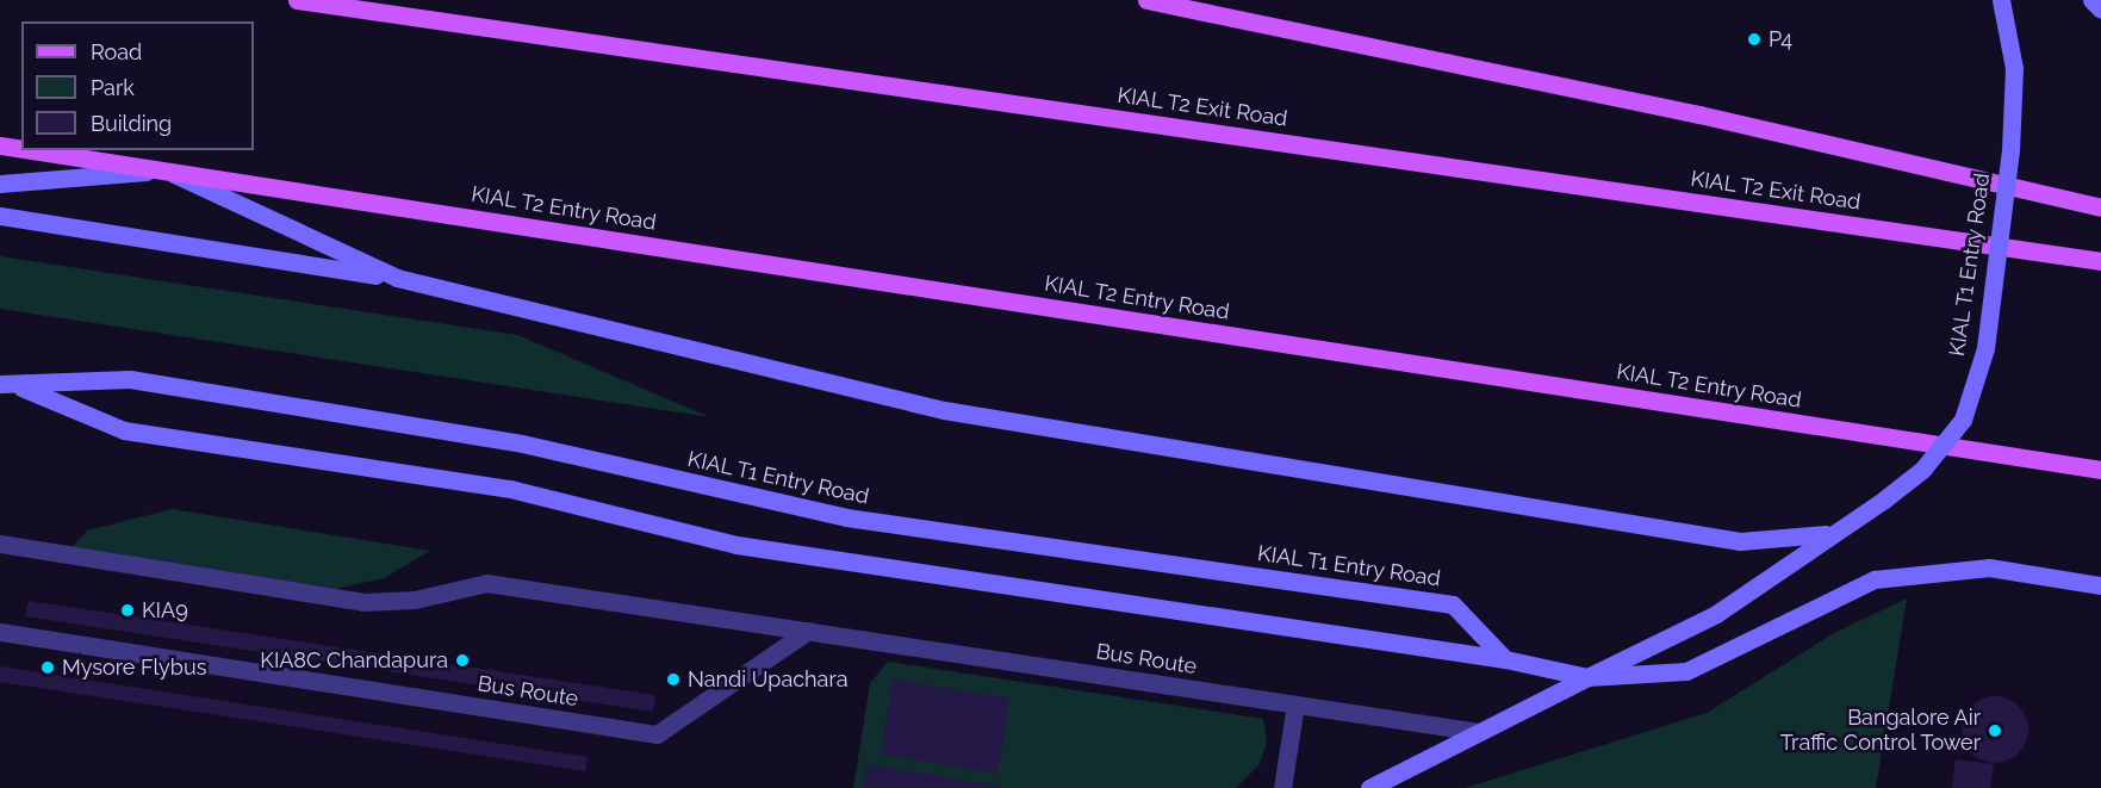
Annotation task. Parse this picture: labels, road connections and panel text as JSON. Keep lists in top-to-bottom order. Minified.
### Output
{"streets":{"main road":["KIAL T2 Exit Road","KIAL T2 Entry Road","KIAL T1 Entry Road"],"lane":["Bus Route"]},"crossings":[["KIAL T2 Entry Road","KIAL T1 Entry Road"],["KIAL T1 Entry Road","Bus Route"]],"places":["P4","KIA9","KIA8C Chandapura","Mysore Flybus","Nandi Upachara","Bangalore Air Traffic Control Tower"],"legend":["Road","Park","Building"]}
